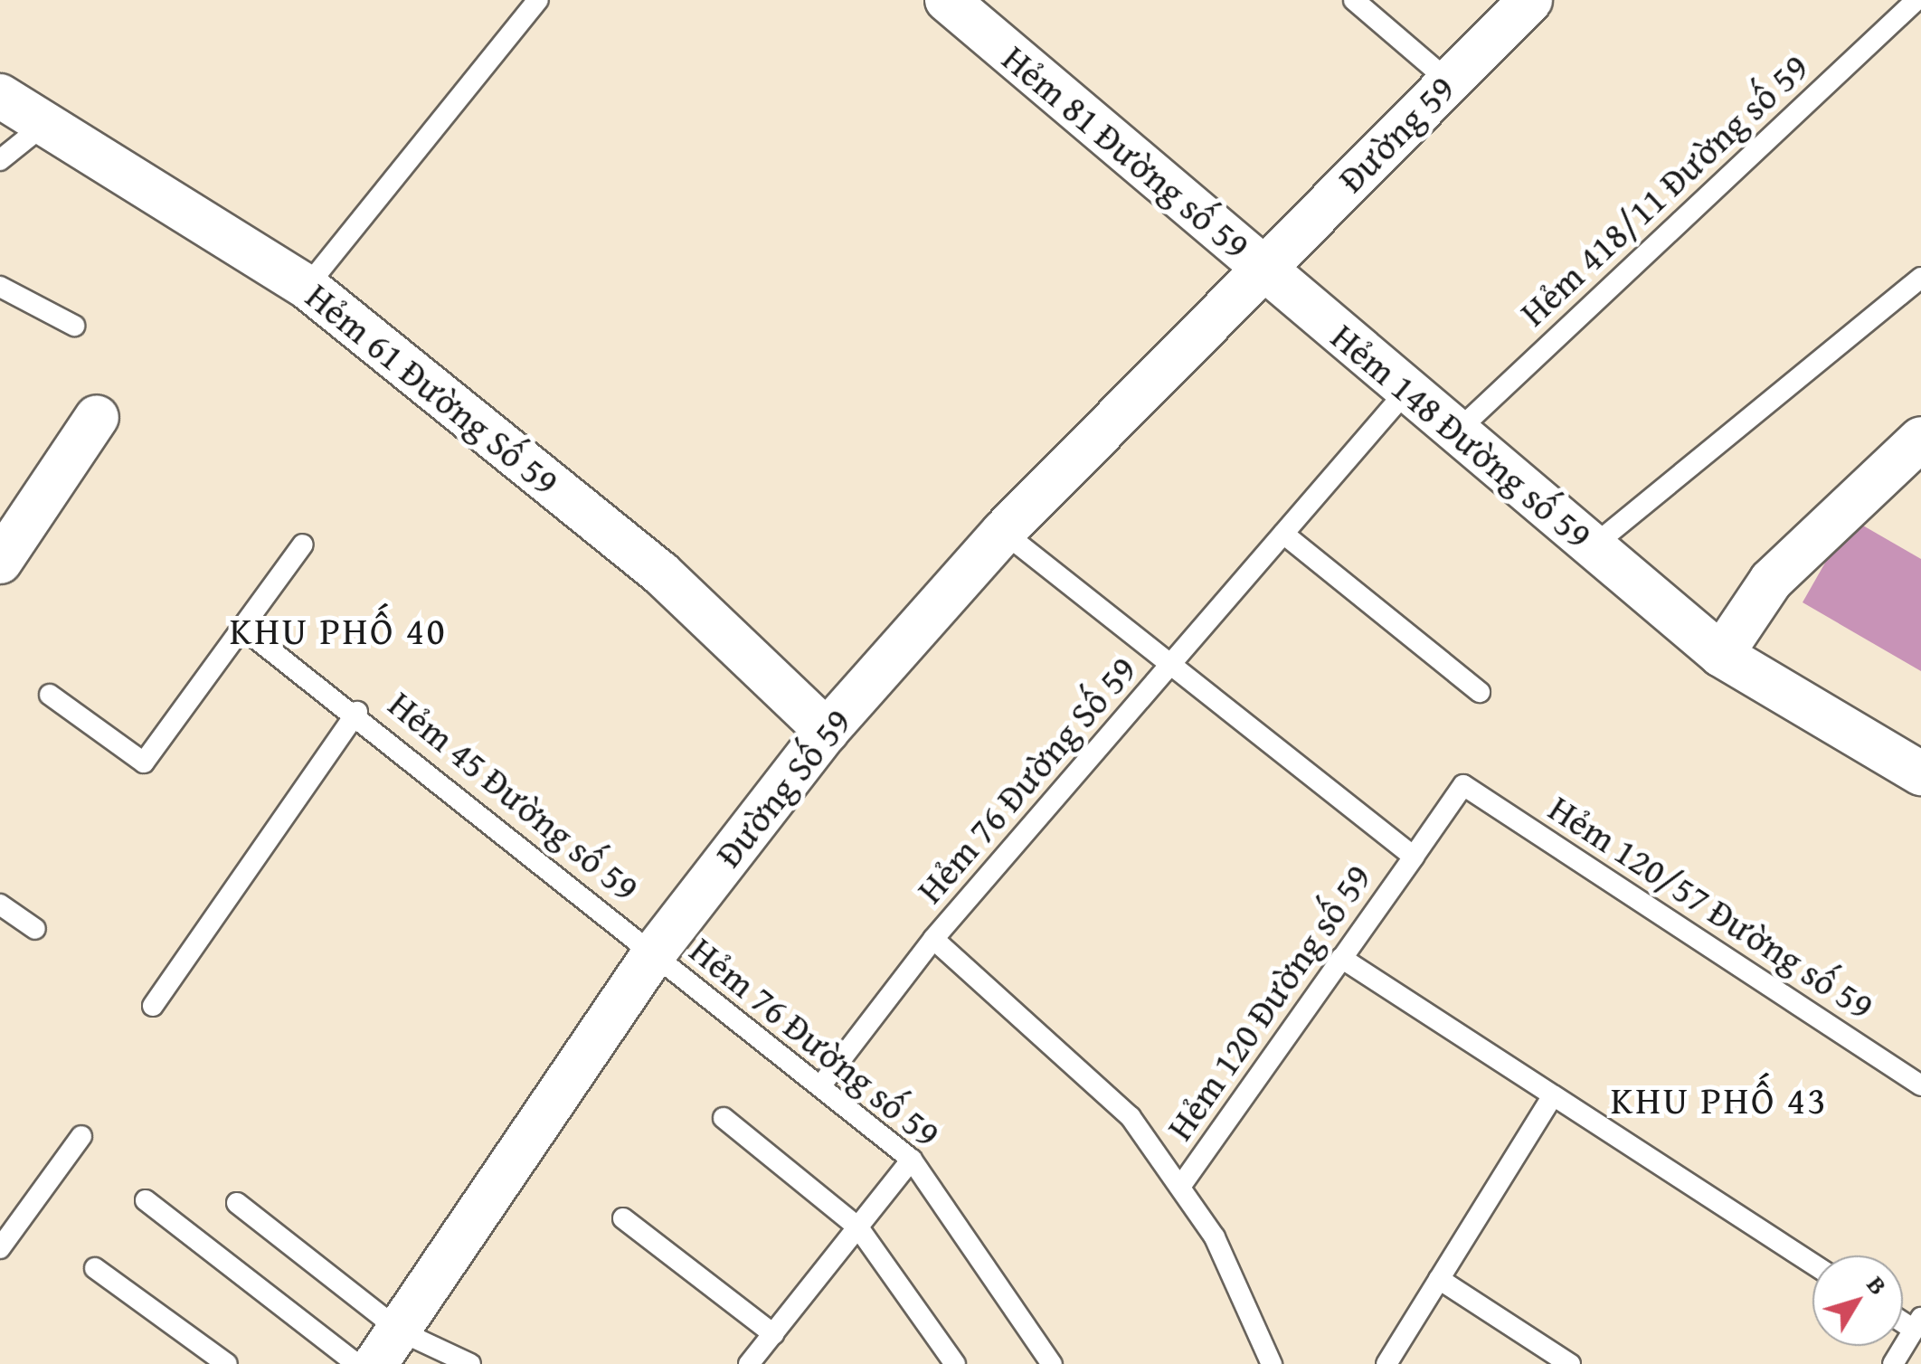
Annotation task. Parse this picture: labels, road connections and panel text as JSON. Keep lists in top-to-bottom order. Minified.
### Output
{"streets":{"street":["Đường 59","Hẻm 81 Đường số 59","Hẻm 61 Đường Số 59","Hẻm 148 Đường số 59","Đường Số 59"],"lane":["Hẻm 418/11 Đường số 59","Hẻm 76 Đường Số 59","Hẻm 45 Đường số 59","Hẻm 120/57 Đường số 59","Hẻm 120 Đường số 59","Hẻm 76 Đường số 59"]},"crossings":[["Đường 59","Hẻm 81 Đường số 59"],["Đường 59","Hẻm 148 Đường số 59"],["Đường 59","Đường Số 59"],["Hẻm 81 Đường số 59","Hẻm 148 Đường số 59"],["Hẻm 81 Đường số 59","Đường Số 59"],["Hẻm 418/11 Đường số 59","Hẻm 148 Đường số 59"],["Hẻm 61 Đường Số 59","Đường Số 59"],["Hẻm 148 Đường số 59","Đường Số 59"],["Hẻm 76 Đường Số 59","Hẻm 120 Đường số 59"],["Hẻm 76 Đường Số 59","Hẻm 76 Đường số 59"],["Đường Số 59","Hẻm 45 Đường số 59"],["Đường Số 59","Hẻm 120 Đường số 59"],["Đường Số 59","Hẻm 76 Đường số 59"],["Hẻm 45 Đường số 59","Hẻm 76 Đường số 59"],["Hẻm 120/57 Đường số 59","Hẻm 120 Đường số 59"]],"districts":["KHU PHỐ 40","KHU PHỐ 43"],"north":"top right"}
